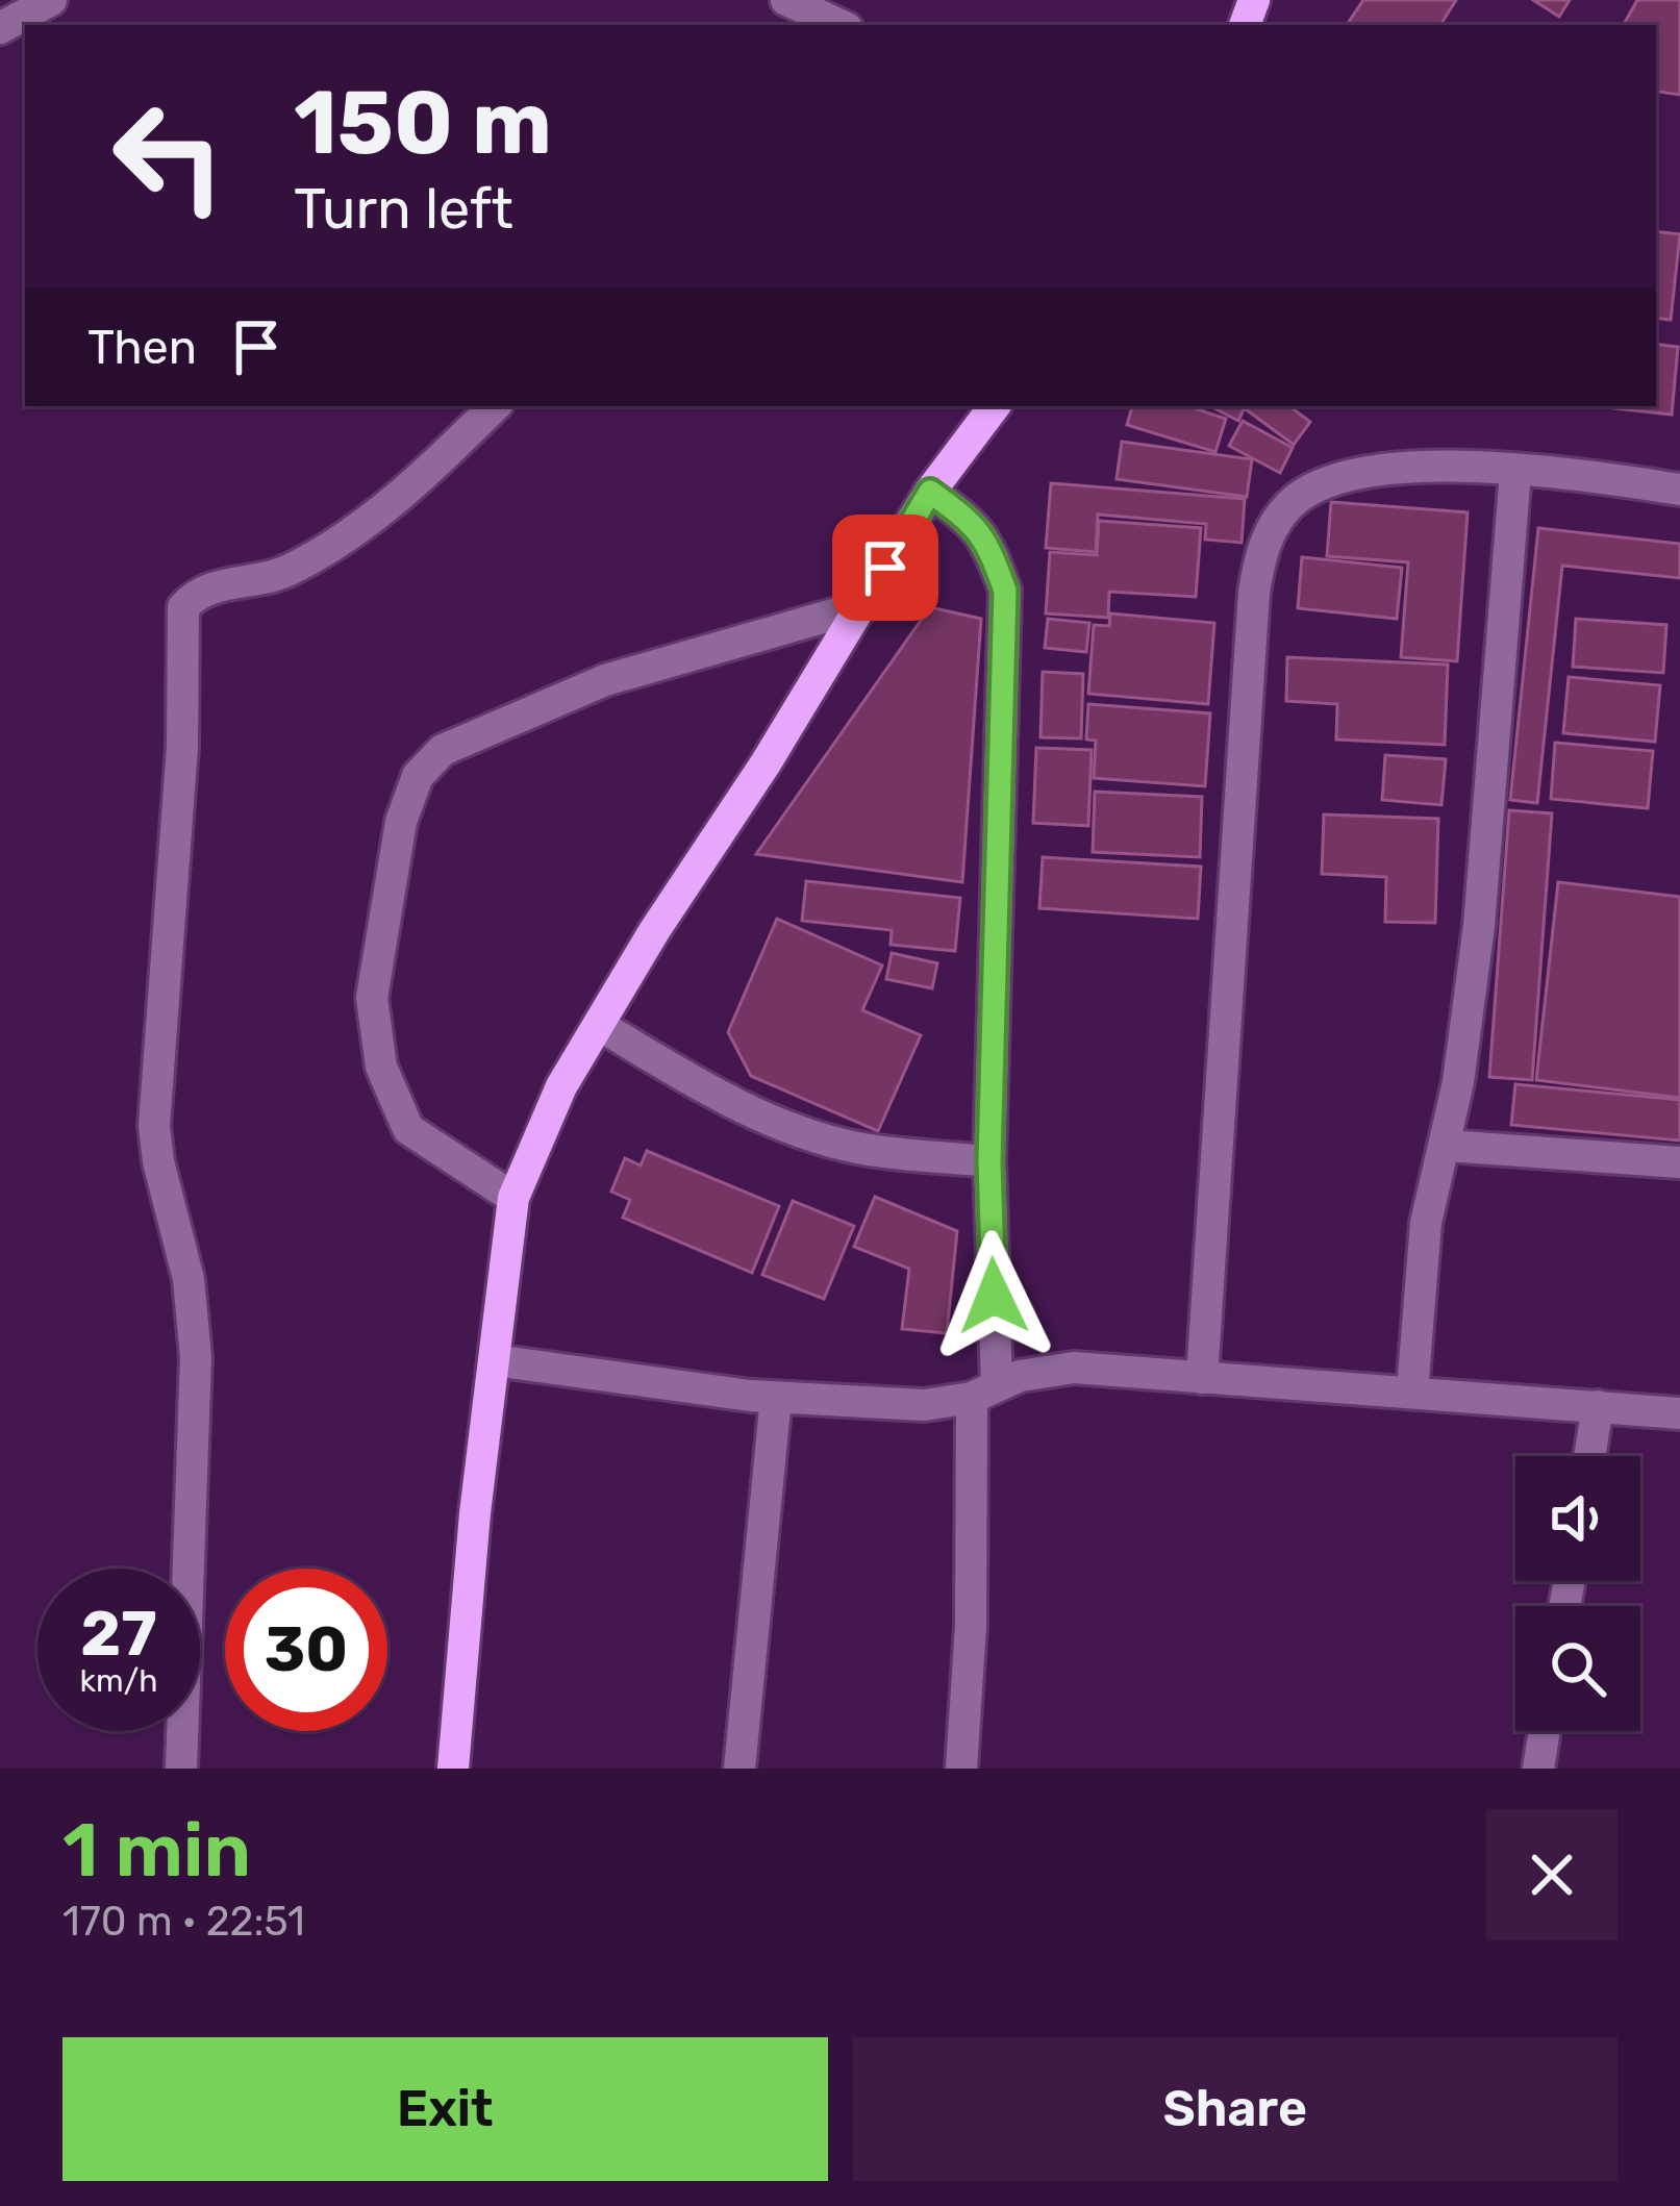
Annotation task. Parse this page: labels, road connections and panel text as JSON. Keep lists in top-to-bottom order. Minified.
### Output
{"page":{"turn":["150 m","Turn left"],"then":"Then","speed":"27 km/h","limit":"30","heading":["1 min","170 m · 22:51"],"buttons":["Exit","Share"]}}
